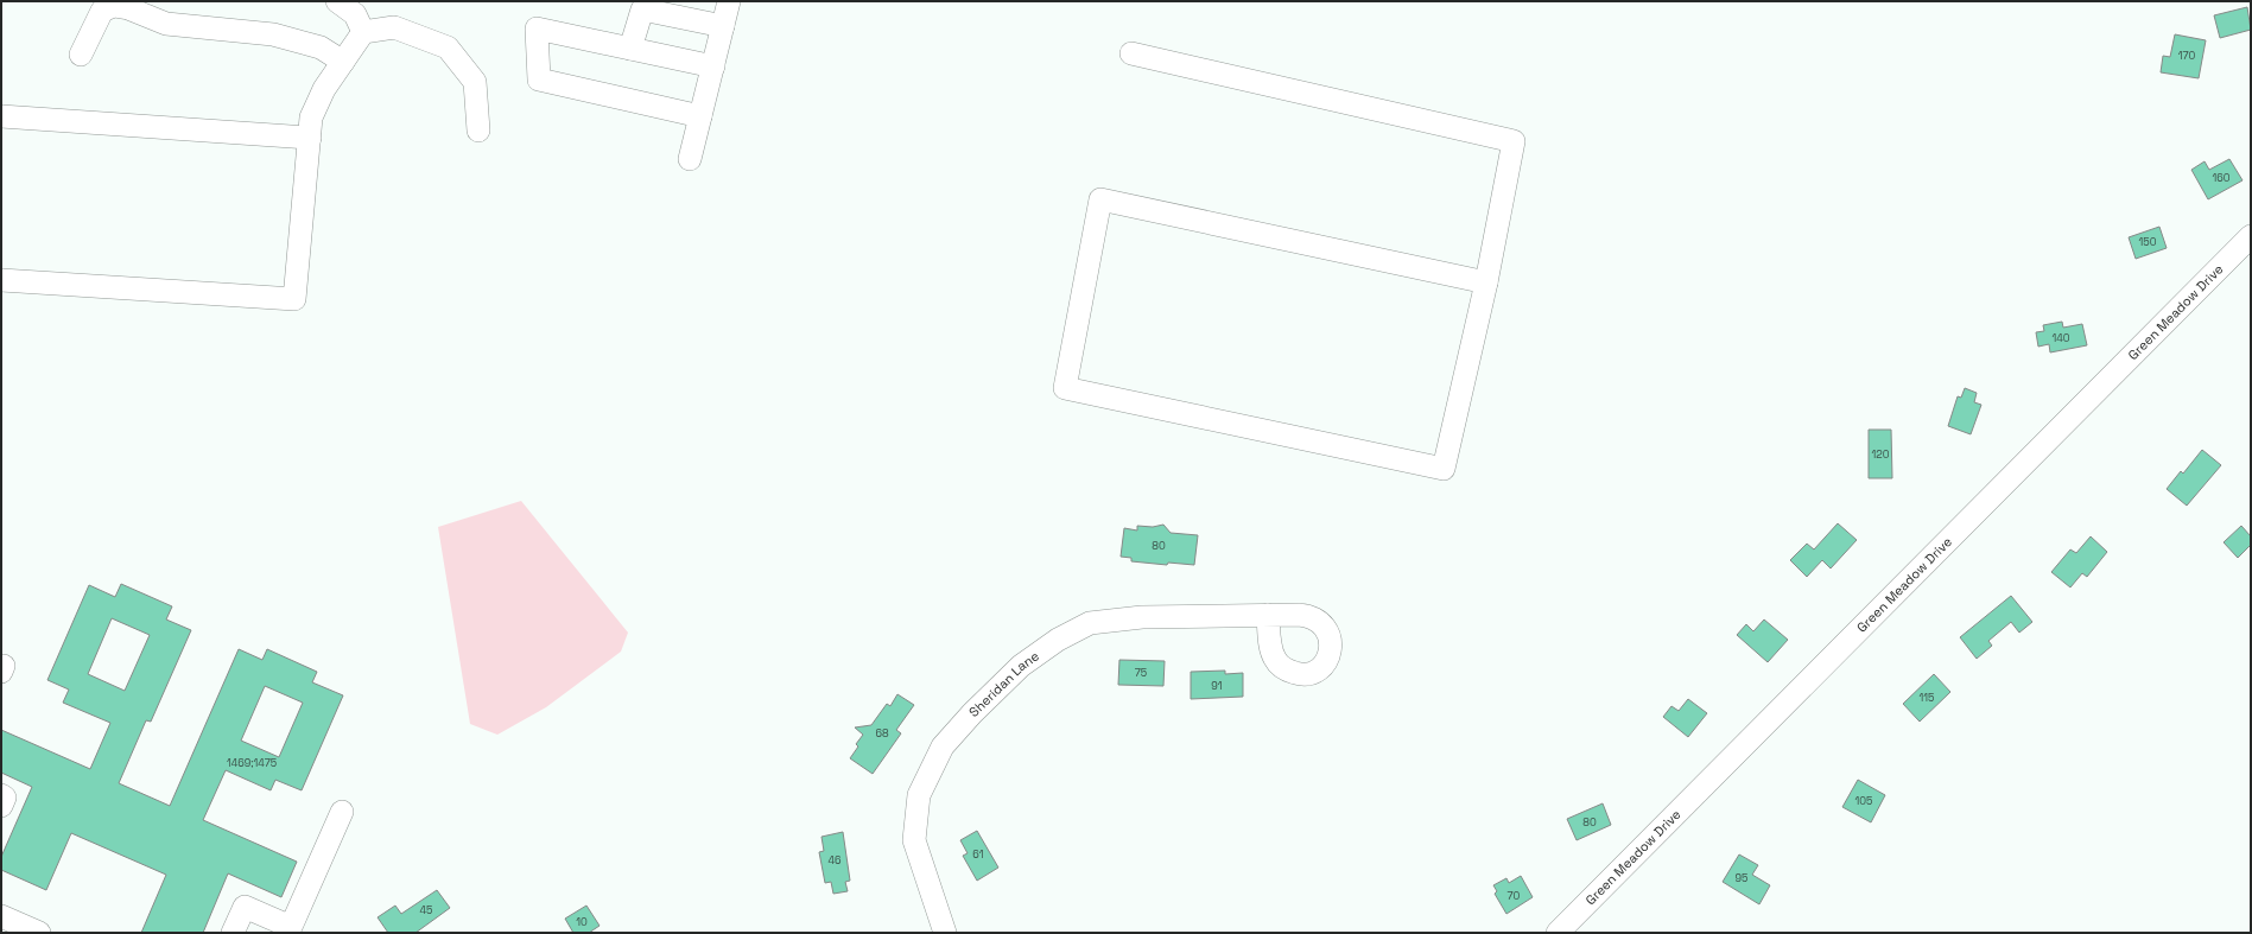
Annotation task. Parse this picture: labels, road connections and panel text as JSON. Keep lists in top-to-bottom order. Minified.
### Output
{"streets":{"street":["Green Meadow Drive","Sheridan Lane"]},"house_numbers":["170","160","150","140","120","80","75","91","115","68","1469;1475","105","80","61","46","95","70","45","10"]}
